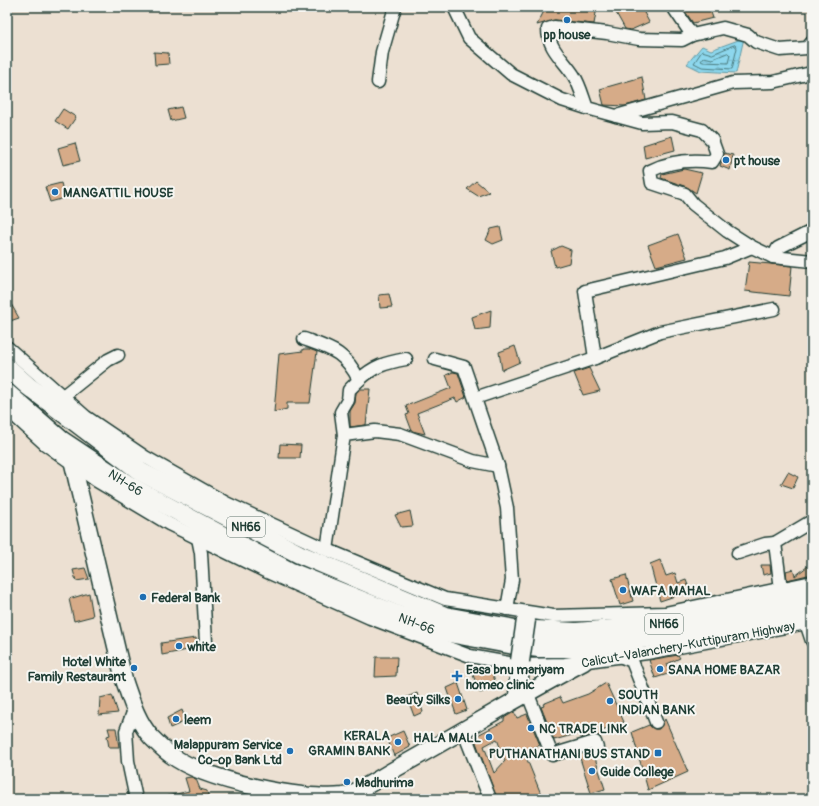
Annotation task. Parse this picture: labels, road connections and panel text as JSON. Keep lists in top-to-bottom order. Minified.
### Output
{"streets":{"highway":["NH-66","NH66"],"street":["Calicut-Valanchery-Kuttipuram Highway"]},"crossings":[["NH-66","Calicut-Valanchery-Kuttipuram Highway"]],"places":{"other":["pp house","pt house","MANGATTIL HOUSE","WAFA MAHAL","Federal Bank","white","Hotel White Family Restaurant","SANA HOME BAZAR","Beauty Silks","SOUTH INDIAN BANK","leem","NC TRADE LINK","HALA MALL","KERALA GRAMIN BANK","Malappuram Service Co-op Bank Ltd","Guide College","Madhurima"],"health":["Easa bnu mariyam homeo clinic"],"transit":["PUTHANATHANI BUS STAND"]}}
